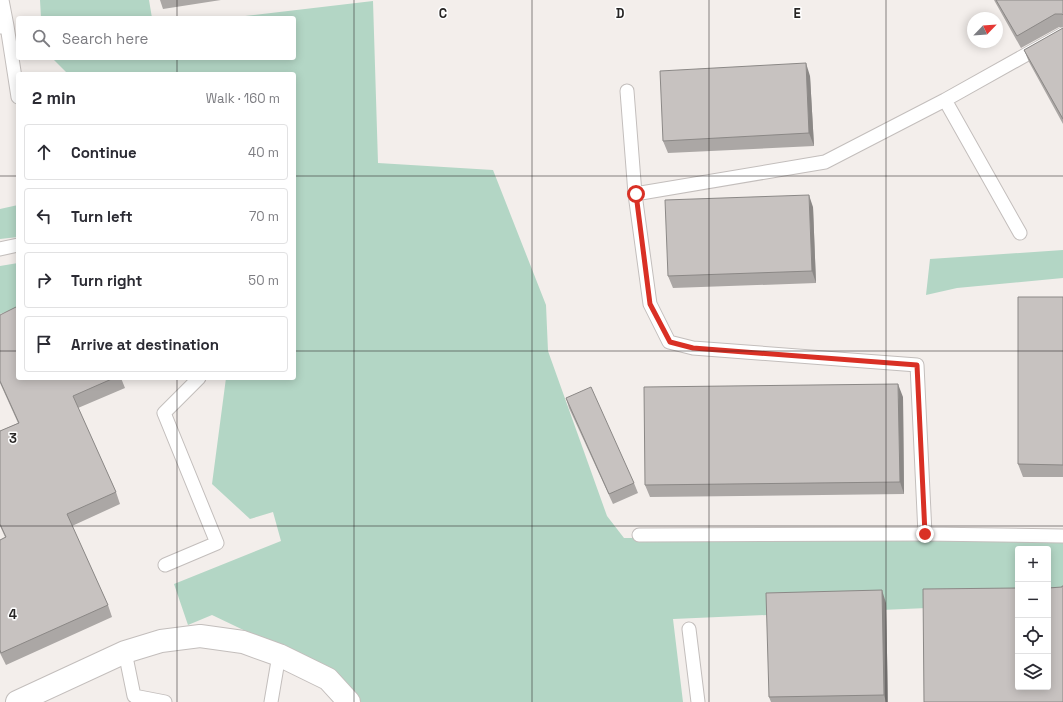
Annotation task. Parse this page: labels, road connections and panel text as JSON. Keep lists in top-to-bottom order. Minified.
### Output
{"north":"top right","page":{"search":"Search here","heading":["2 min","Walk · 160 m"],"list":[["Continue","40 m"],["Turn left","70 m"],["Turn right","50 m"],"Arrive at destination"],"map_buttons":["+","−"]},"grid":{"columns":["C","D","E"],"rows":["3","4"]}}
